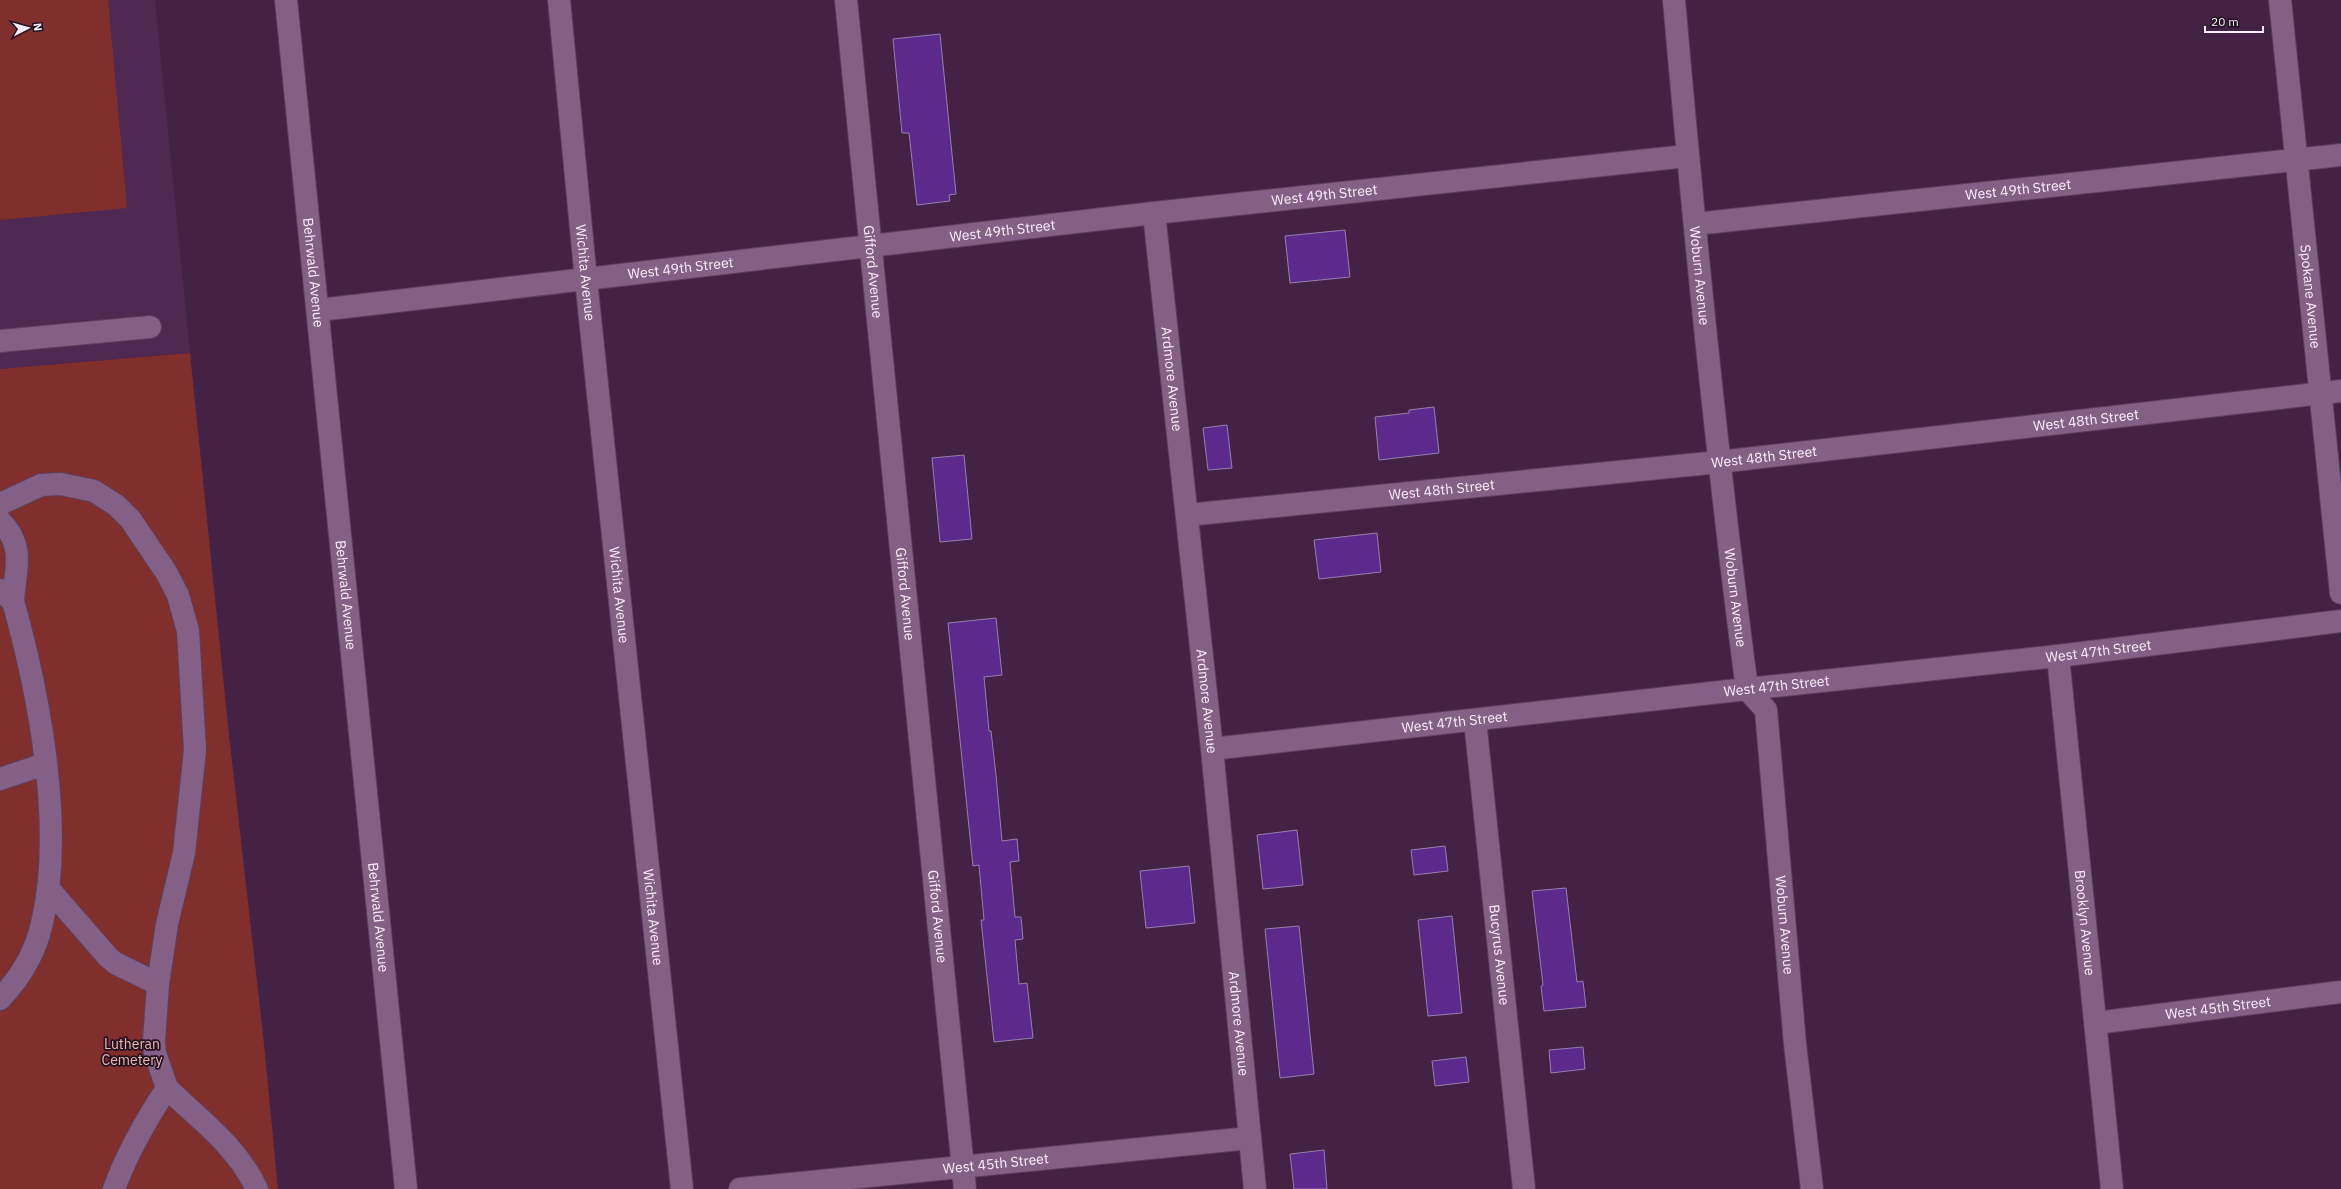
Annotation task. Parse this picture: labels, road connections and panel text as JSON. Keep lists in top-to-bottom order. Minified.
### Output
{"streets":{"street":["West 49th Street","Behrwald Avenue","Wichita Avenue","Gifford Avenue","Woburn Avenue","Spokane Avenue","Ardmore Avenue","West 48th Street","West 47th Street","Brooklyn Avenue","Bucyrus Avenue","West 45th Street"]},"crossings":[["West 49th Street","Behrwald Avenue"],["West 49th Street","Wichita Avenue"],["West 49th Street","Gifford Avenue"],["West 49th Street","Woburn Avenue"],["West 49th Street","Spokane Avenue"],["West 49th Street","Ardmore Avenue"],["Gifford Avenue","West 45th Street"],["Woburn Avenue","West 48th Street"],["Woburn Avenue","West 47th Street"],["Spokane Avenue","West 48th Street"],["Ardmore Avenue","West 48th Street"],["Ardmore Avenue","West 47th Street"],["Ardmore Avenue","West 45th Street"],["West 47th Street","Brooklyn Avenue"],["West 47th Street","Bucyrus Avenue"],["Brooklyn Avenue","West 45th Street"]],"parks":["Lutheran Cemetery"],"scale_bar":"20 m","north":"right"}
